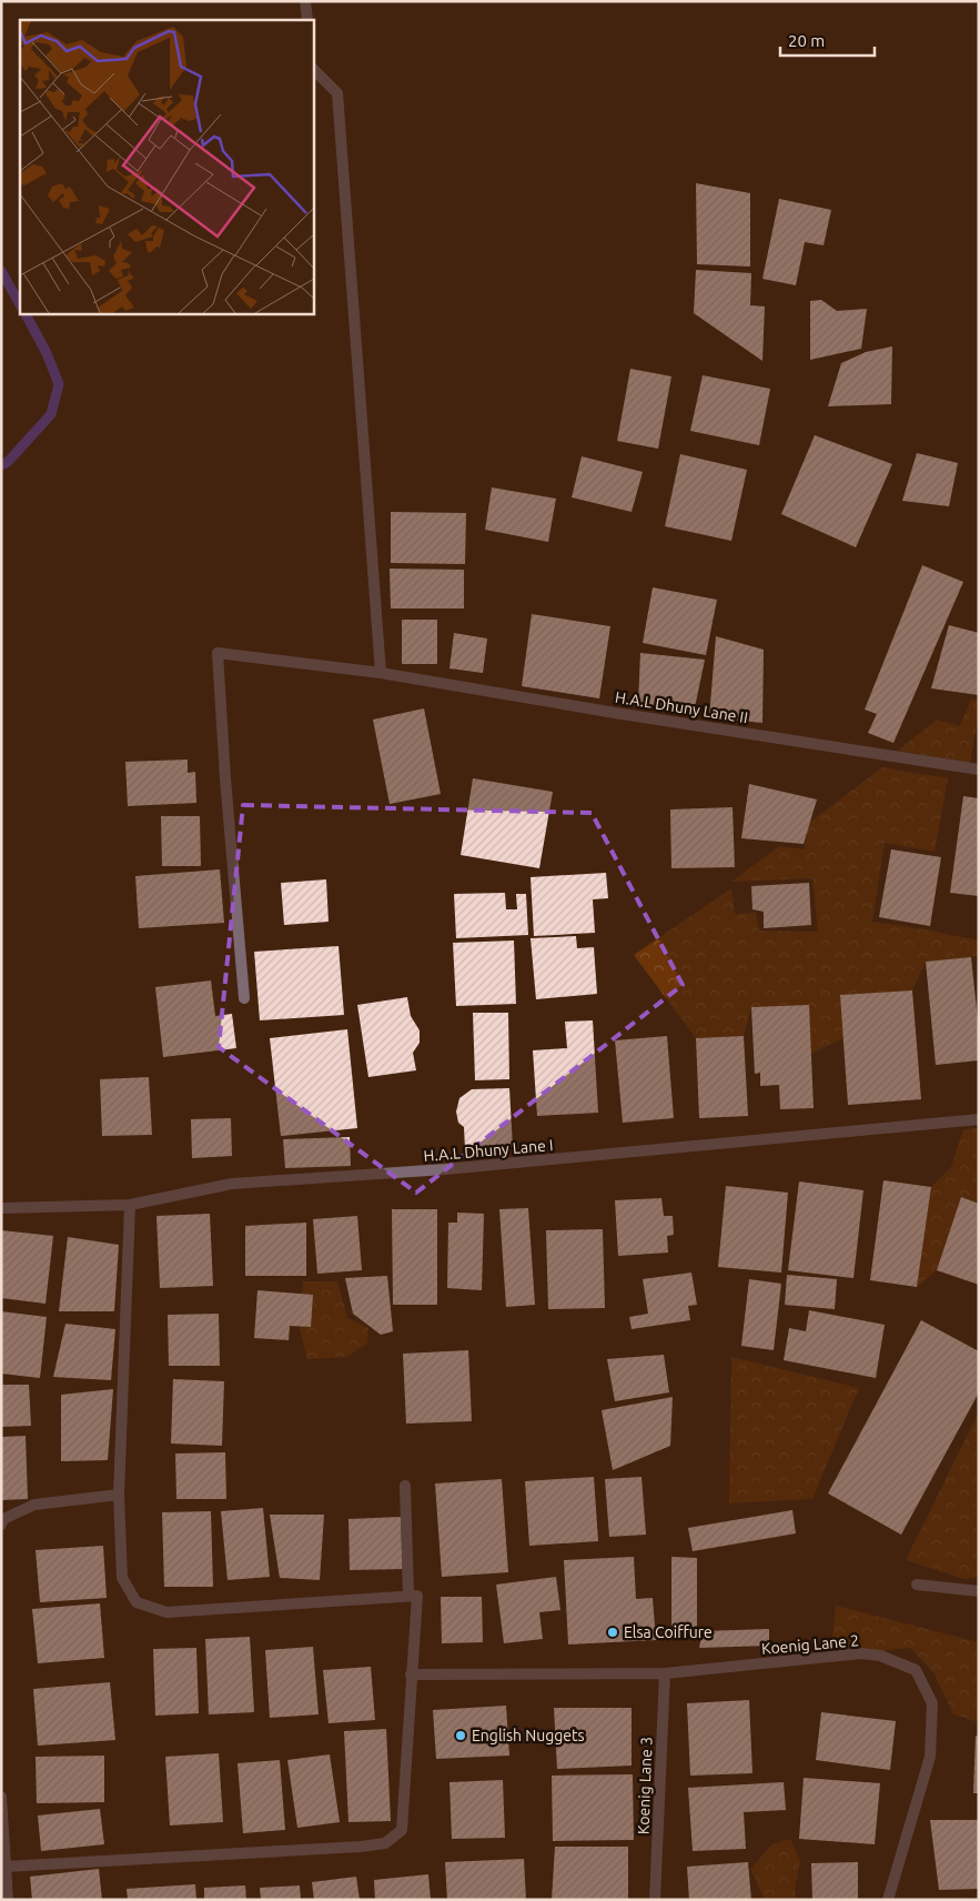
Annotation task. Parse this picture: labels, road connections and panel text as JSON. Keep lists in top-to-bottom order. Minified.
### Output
{"streets":{"street":["H.A.L Dhuny Lane II","H.A.L Dhuny Lane I","Koenig Lane 2","Koenig Lane 3"]},"crossings":[["Koenig Lane 2","Koenig Lane 3"]],"places":["Elsa Coiffure","English Nuggets"],"scale_bar":"20 m"}
